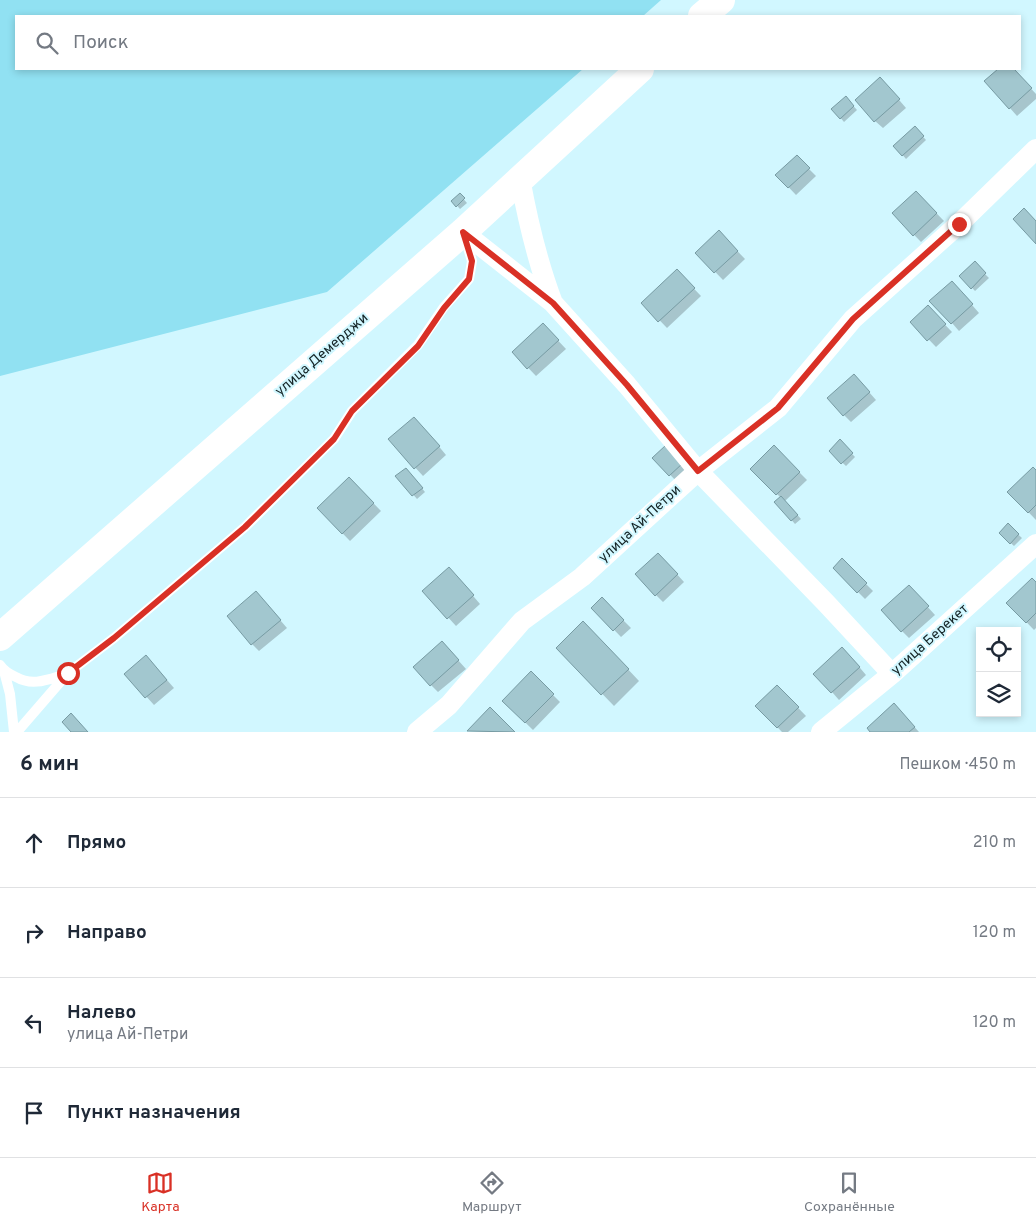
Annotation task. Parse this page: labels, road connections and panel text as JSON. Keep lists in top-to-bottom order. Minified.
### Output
{"streets":{"main road":["улица Демерджи"],"street":["улица Ай-Петри","улица Берекет"]},"page":{"search":"Поиск","heading":["6 мин","Пешком · 450 m"],"list":[["Прямо","210 m"],["Направо","120 m"],["Налево","улица Ай-Петри","120 m"],"Пункт назначения"],"nav":["Карта","Маршрут","Сохранённые"]}}
